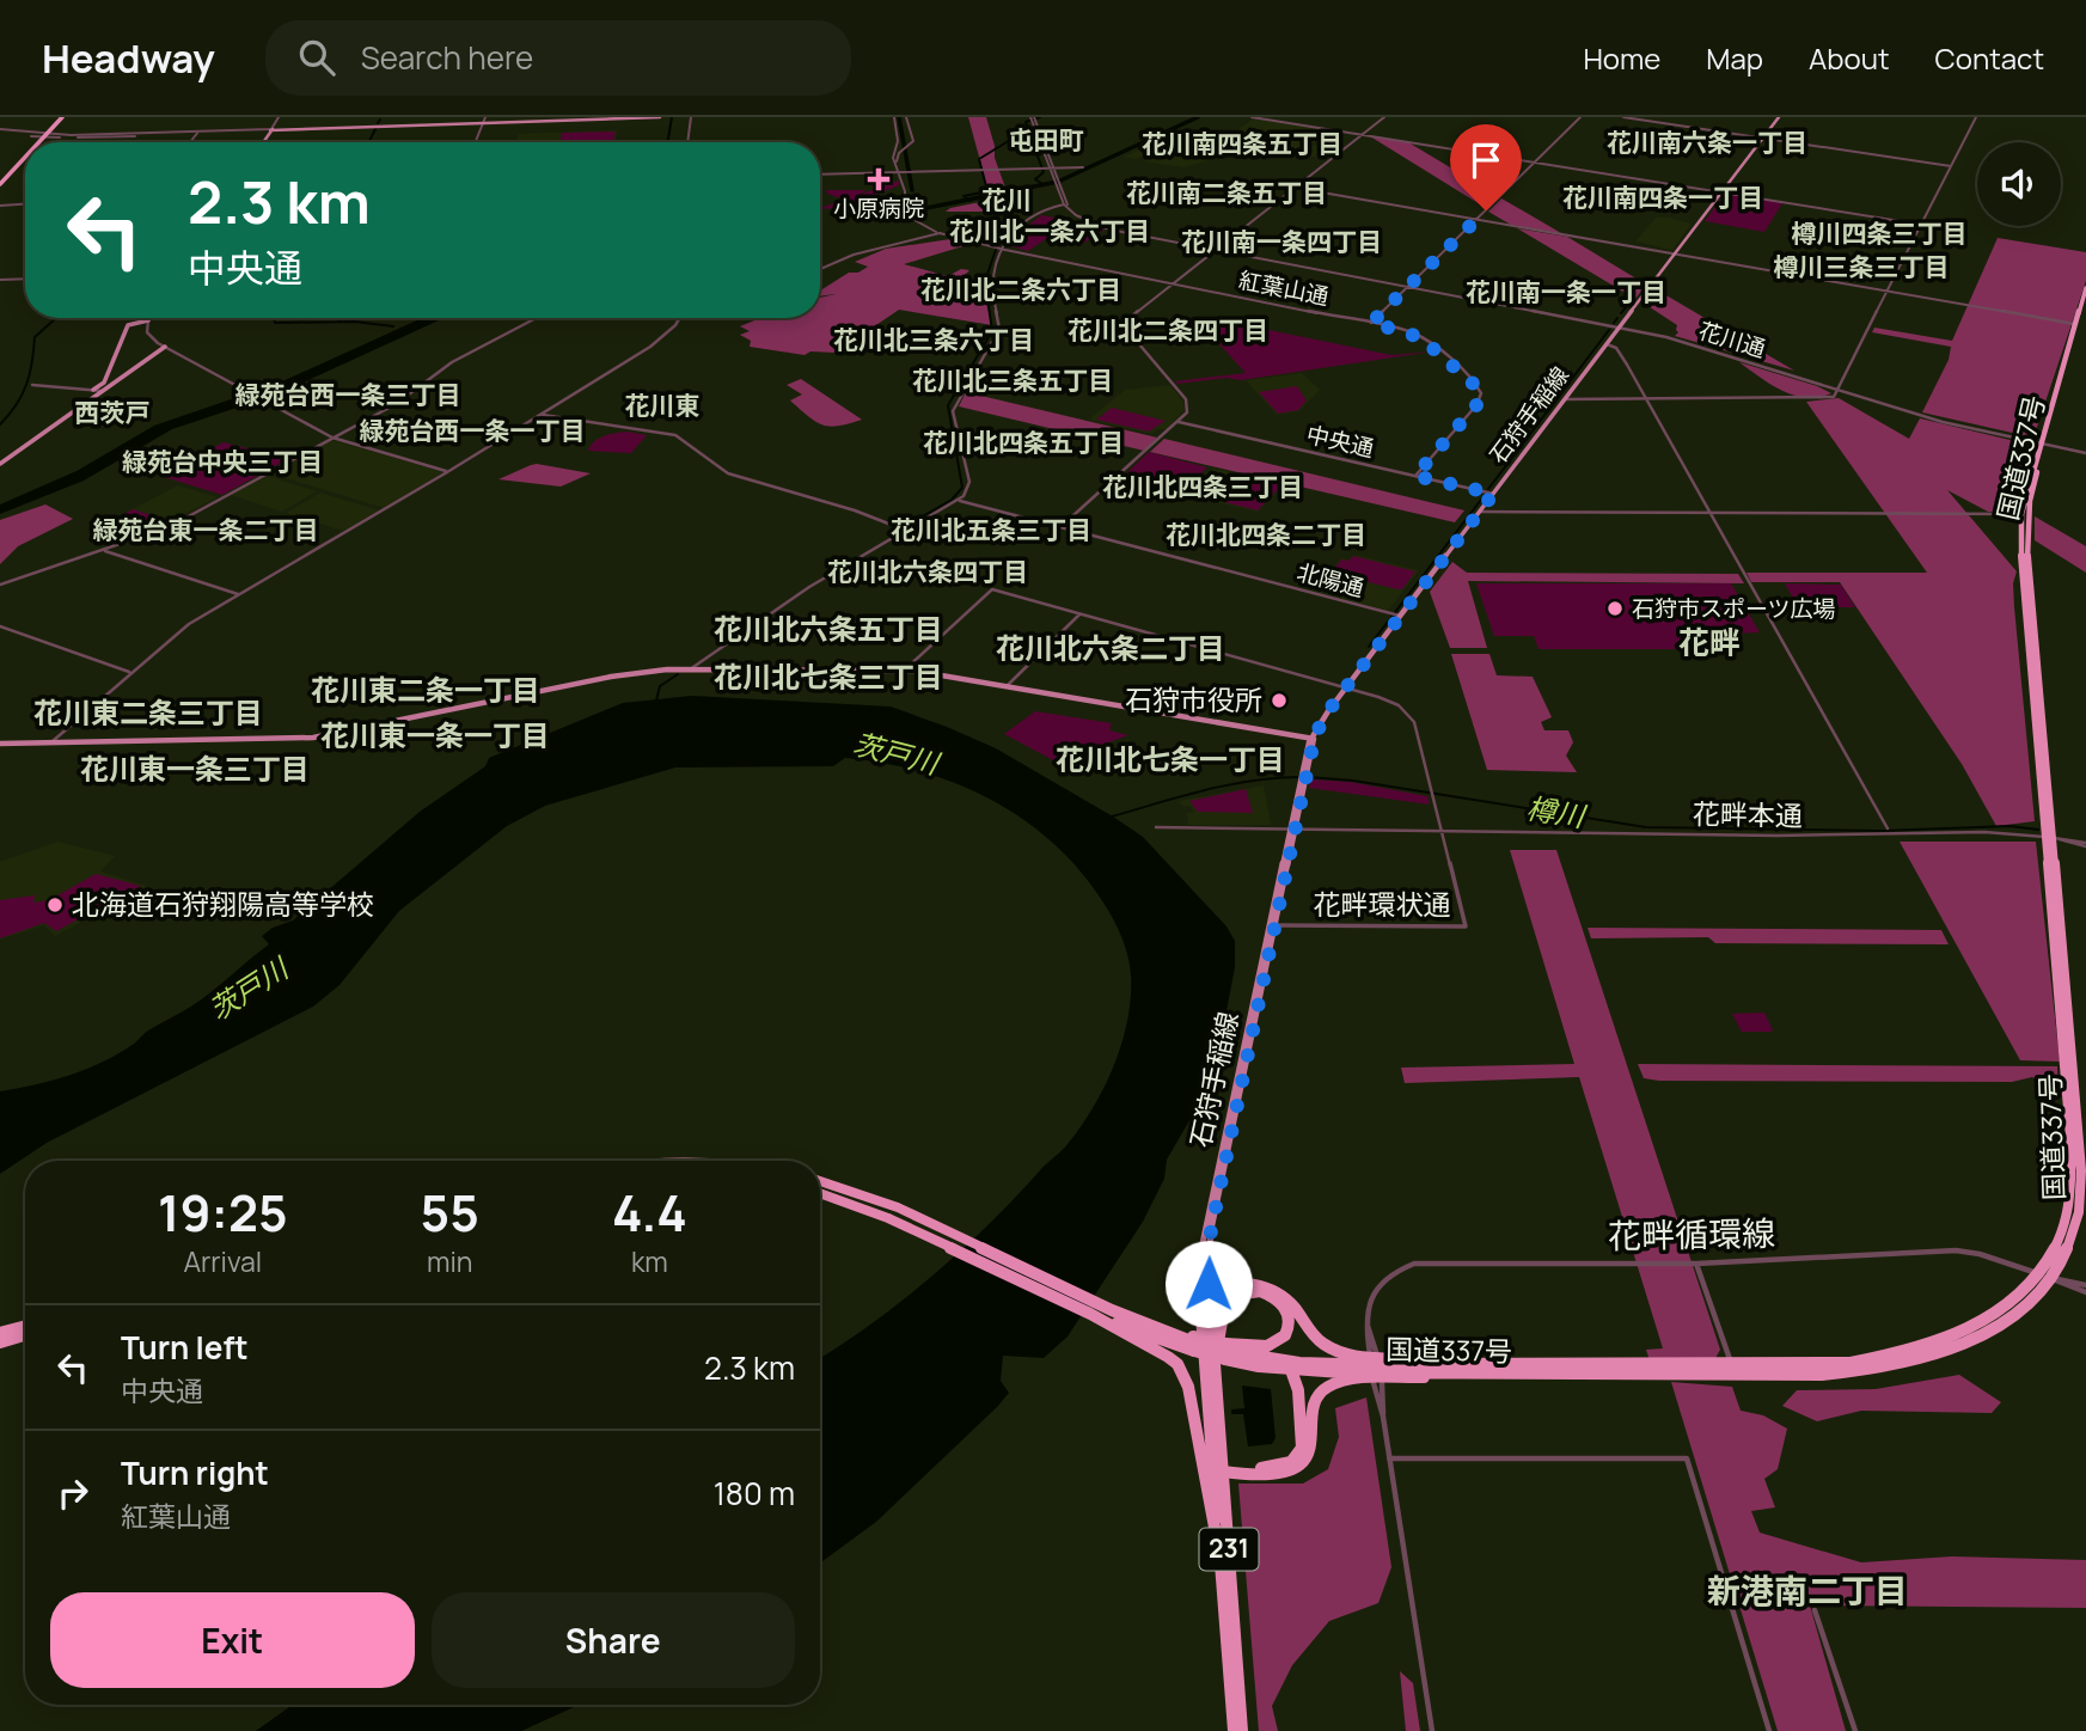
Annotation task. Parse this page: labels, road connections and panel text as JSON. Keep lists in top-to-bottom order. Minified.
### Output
{"streets":{"highway":["国道337号","231"],"main road":["石狩手稲線"],"street":["紅葉山通","花川通","中央通","北陽通","花畔本通","花畔環状通","花畔循環線"]},"crossings":[["紅葉山通","中央通"],["花川通","石狩手稲線"],["花川通","国道337号"],["石狩手稲線","中央通"],["石狩手稲線","北陽通"],["石狩手稲線","花畔本通"],["石狩手稲線","花畔環状通"],["石狩手稲線","231"],["国道337号","花畔本通"],["国道337号","花畔循環線"],["国道337号","231"],["花畔本通","花畔環状通"]],"districts":["屯田町","花川南六条一丁目","花川南四条五丁目","花川南二条五丁目","花川南四条一丁目","花川","花川北一条六丁目","樽川四条三丁目","花川南一条四丁目","樽川三条三丁目","花川北二条六丁目","花川南一条一丁目","花川北二条四丁目","花川北三条六丁目","花川北三条五丁目","緑苑台西一条三丁目","花川東","西茨戸","緑苑台西一条一丁目","花川北四条五丁目","緑苑台中央三丁目","花川北四条三丁目","緑苑台東一条二丁目","花川北五条三丁目","花川北四条二丁目","花川北六条四丁目","花川北六条五丁目","花畔","花川北六条二丁目","花川北七条三丁目","花川東二条一丁目","花川東二条三丁目","花川東一条一丁目","花川北七条一丁目","花川東一条三丁目","新港南二丁目"],"water":["茨戸川","樽川"],"places":{"health":["小原病院"],"other":["石狩市スポーツ広場","石狩市役所","北海道石狩翔陽高等学校"]},"page":{"header":"Headway","search":"Search here","nav":["Home","Map","About","Contact"],"turn":["2.3 km","中央通"],"eta":["19:25","Arrival","55","min","4.4","km"],"list":[{"name":"Turn left","note":"中央通","value":"2.3 km"},{"name":"Turn right","note":"紅葉山通","value":"180 m"}],"buttons":["Exit","Share"]}}
